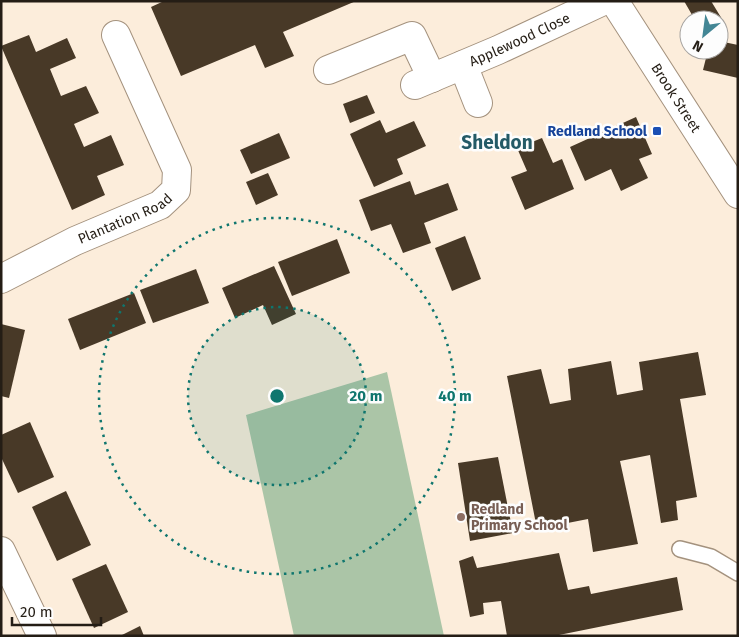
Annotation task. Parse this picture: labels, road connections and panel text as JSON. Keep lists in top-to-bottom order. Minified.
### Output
{"streets":{"street":["Applewood Close","Brook Street","Plantation Road"]},"districts":["Sheldon"],"places":{"transit":["Redland School"],"other":["Redland Primary School"]},"scale_bar":"20 m","north":"bottom left","rings":["20 m","40 m"]}
